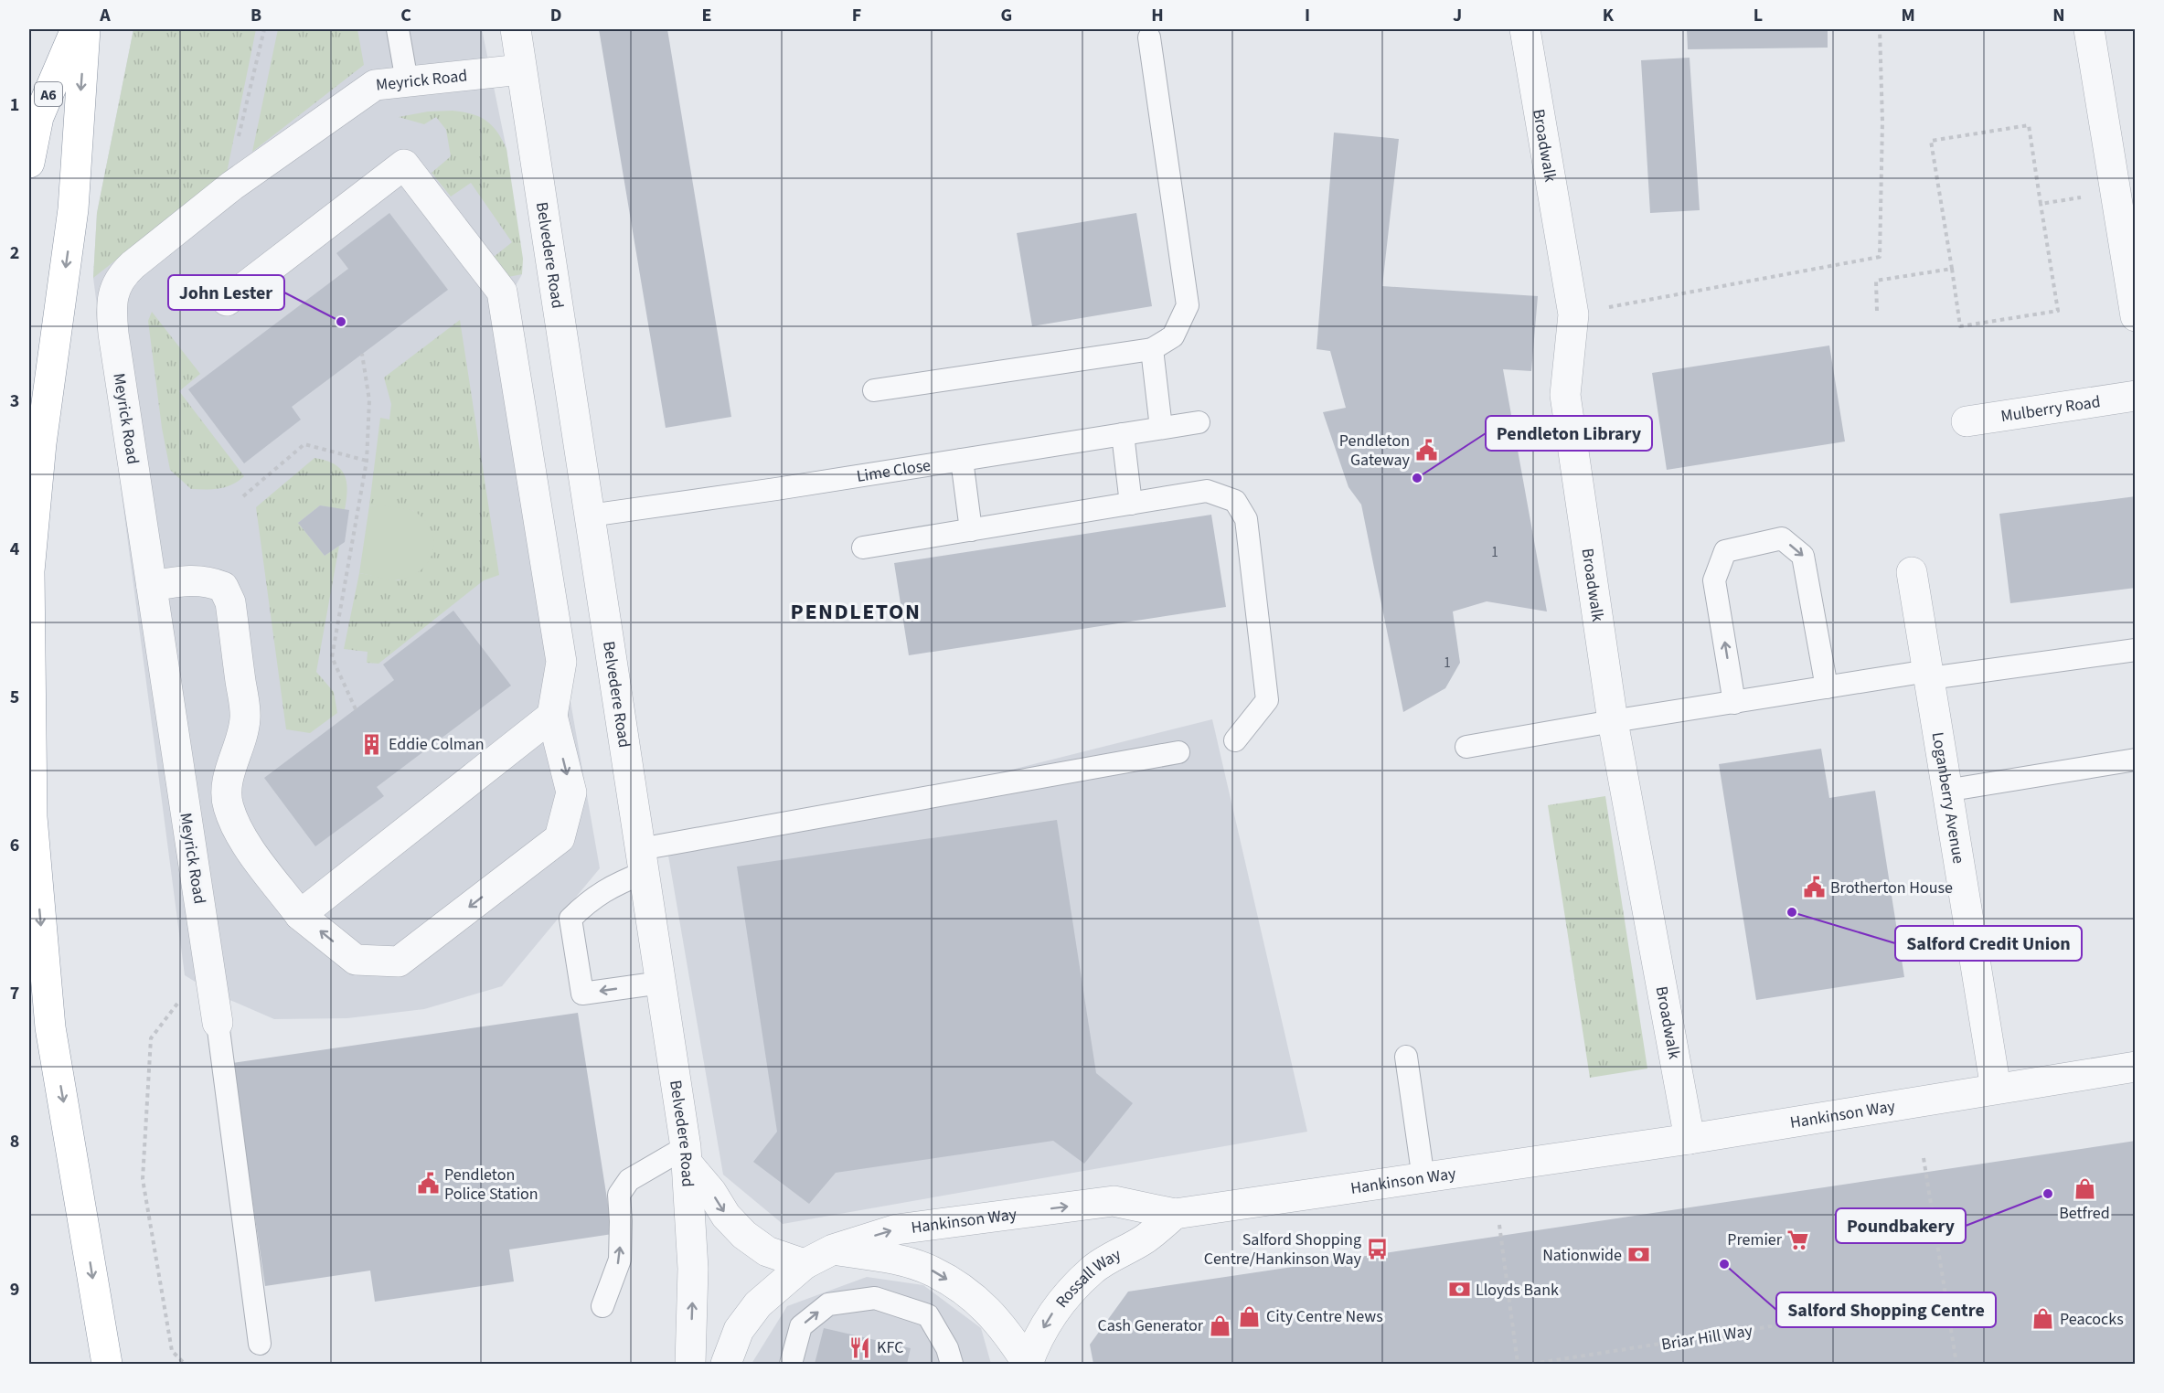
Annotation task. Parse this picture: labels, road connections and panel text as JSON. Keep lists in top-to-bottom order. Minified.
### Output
{"streets":{"highway":["A6"],"street":["Meyrick Road","Broadwalk","Belvedere Road","Mulberry Road","Loganberry Avenue","Hankinson Way","Rossall Way"],"lane":["Lime Close"],"path":["Briar Hill Way"]},"crossings":[["Meyrick Road","Belvedere Road"],["Broadwalk","Hankinson Way"],["Belvedere Road","Lime Close"],["Loganberry Avenue","Hankinson Way"],["Hankinson Way","Rossall Way"]],"one_way":["Rossall Way"],"districts":["PENDLETON"],"places":{"other":["John Lester","Pendleton Library","Salford Credit Union","Poundbakery","Salford Shopping Centre"],"public building":["Pendleton Gateway","Brotherton House","Pendleton Police Station"],"building":["Eddie Colman"],"shop":["Betfred","City Centre News","Peacocks","Cash Generator"],"supermarket":["Premier"],"bus stop":["Salford Shopping Centre/Hankinson Way"],"bank":["Nationwide","Lloyds Bank"],"restaurant":["KFC"]},"house_numbers":["1","1"],"grid":{"columns":["A","B","C","D","E","F","G","H","I","J","K","L","M","N"],"rows":["1","2","3","4","5","6","7","8","9"]}}
